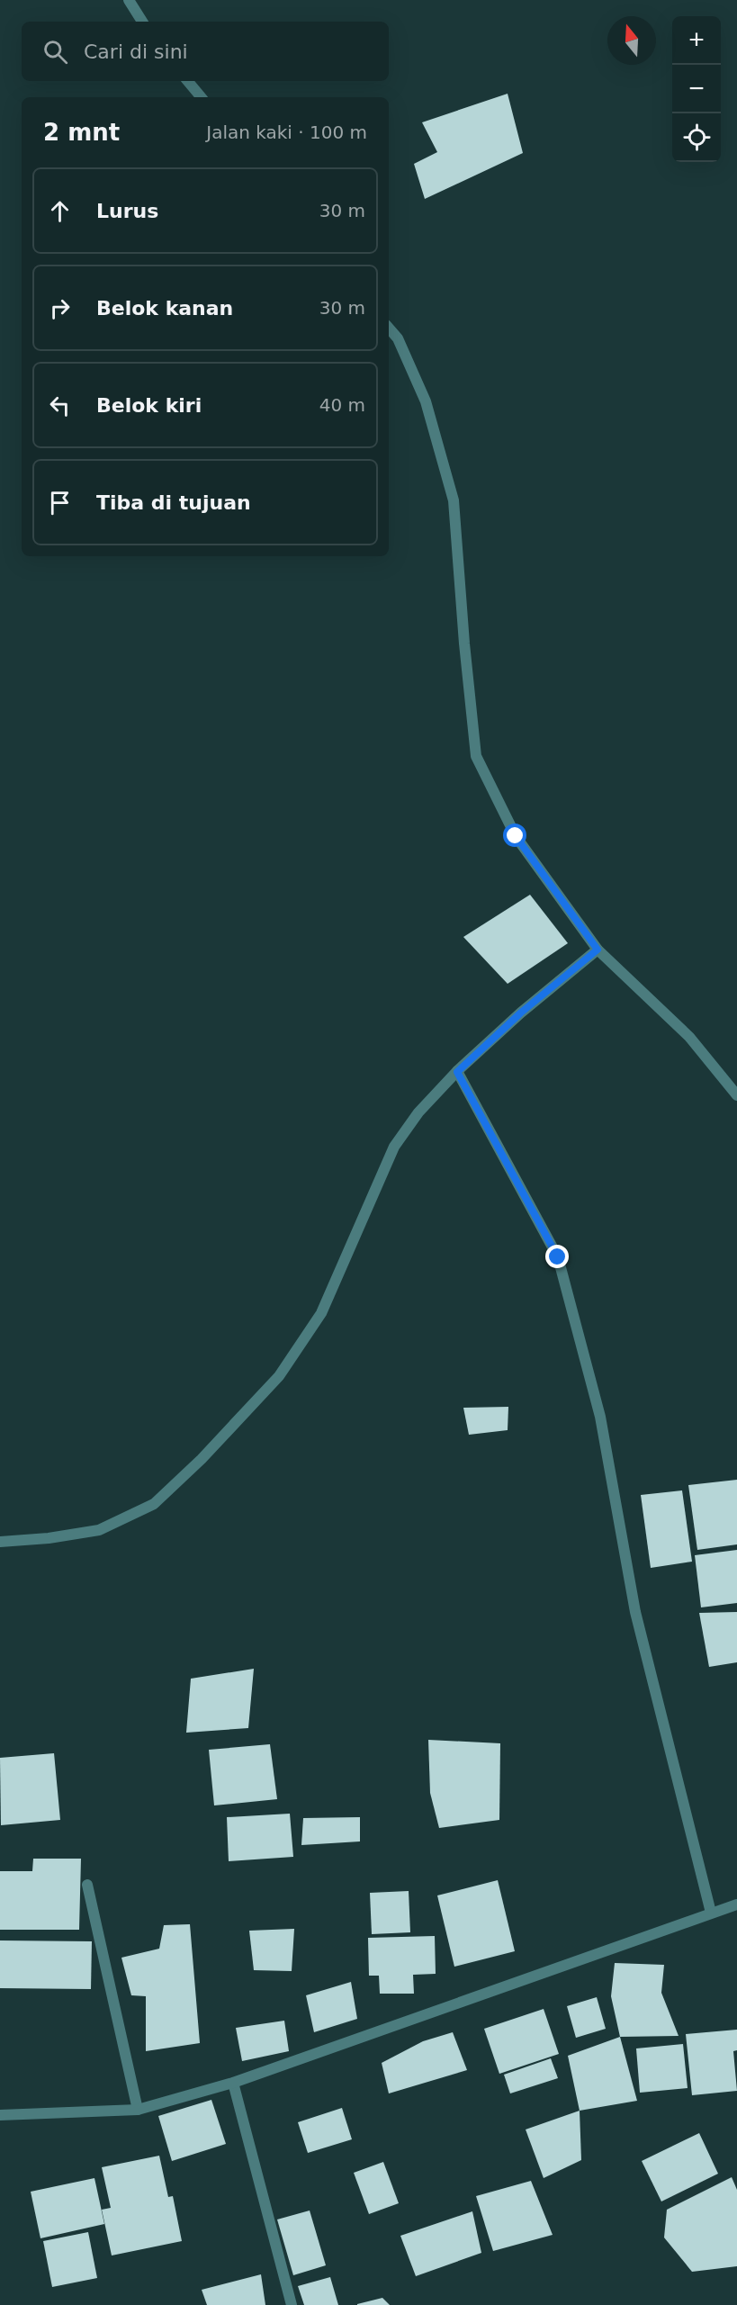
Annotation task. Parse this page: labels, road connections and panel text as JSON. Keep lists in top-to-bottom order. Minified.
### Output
{"north":"top","page":{"map_buttons":["+","−"],"search":"Cari di sini","heading":["2 mnt","Jalan kaki · 100 m"],"list":[["Lurus","30 m"],["Belok kanan","30 m"],["Belok kiri","40 m"],"Tiba di tujuan"]}}
